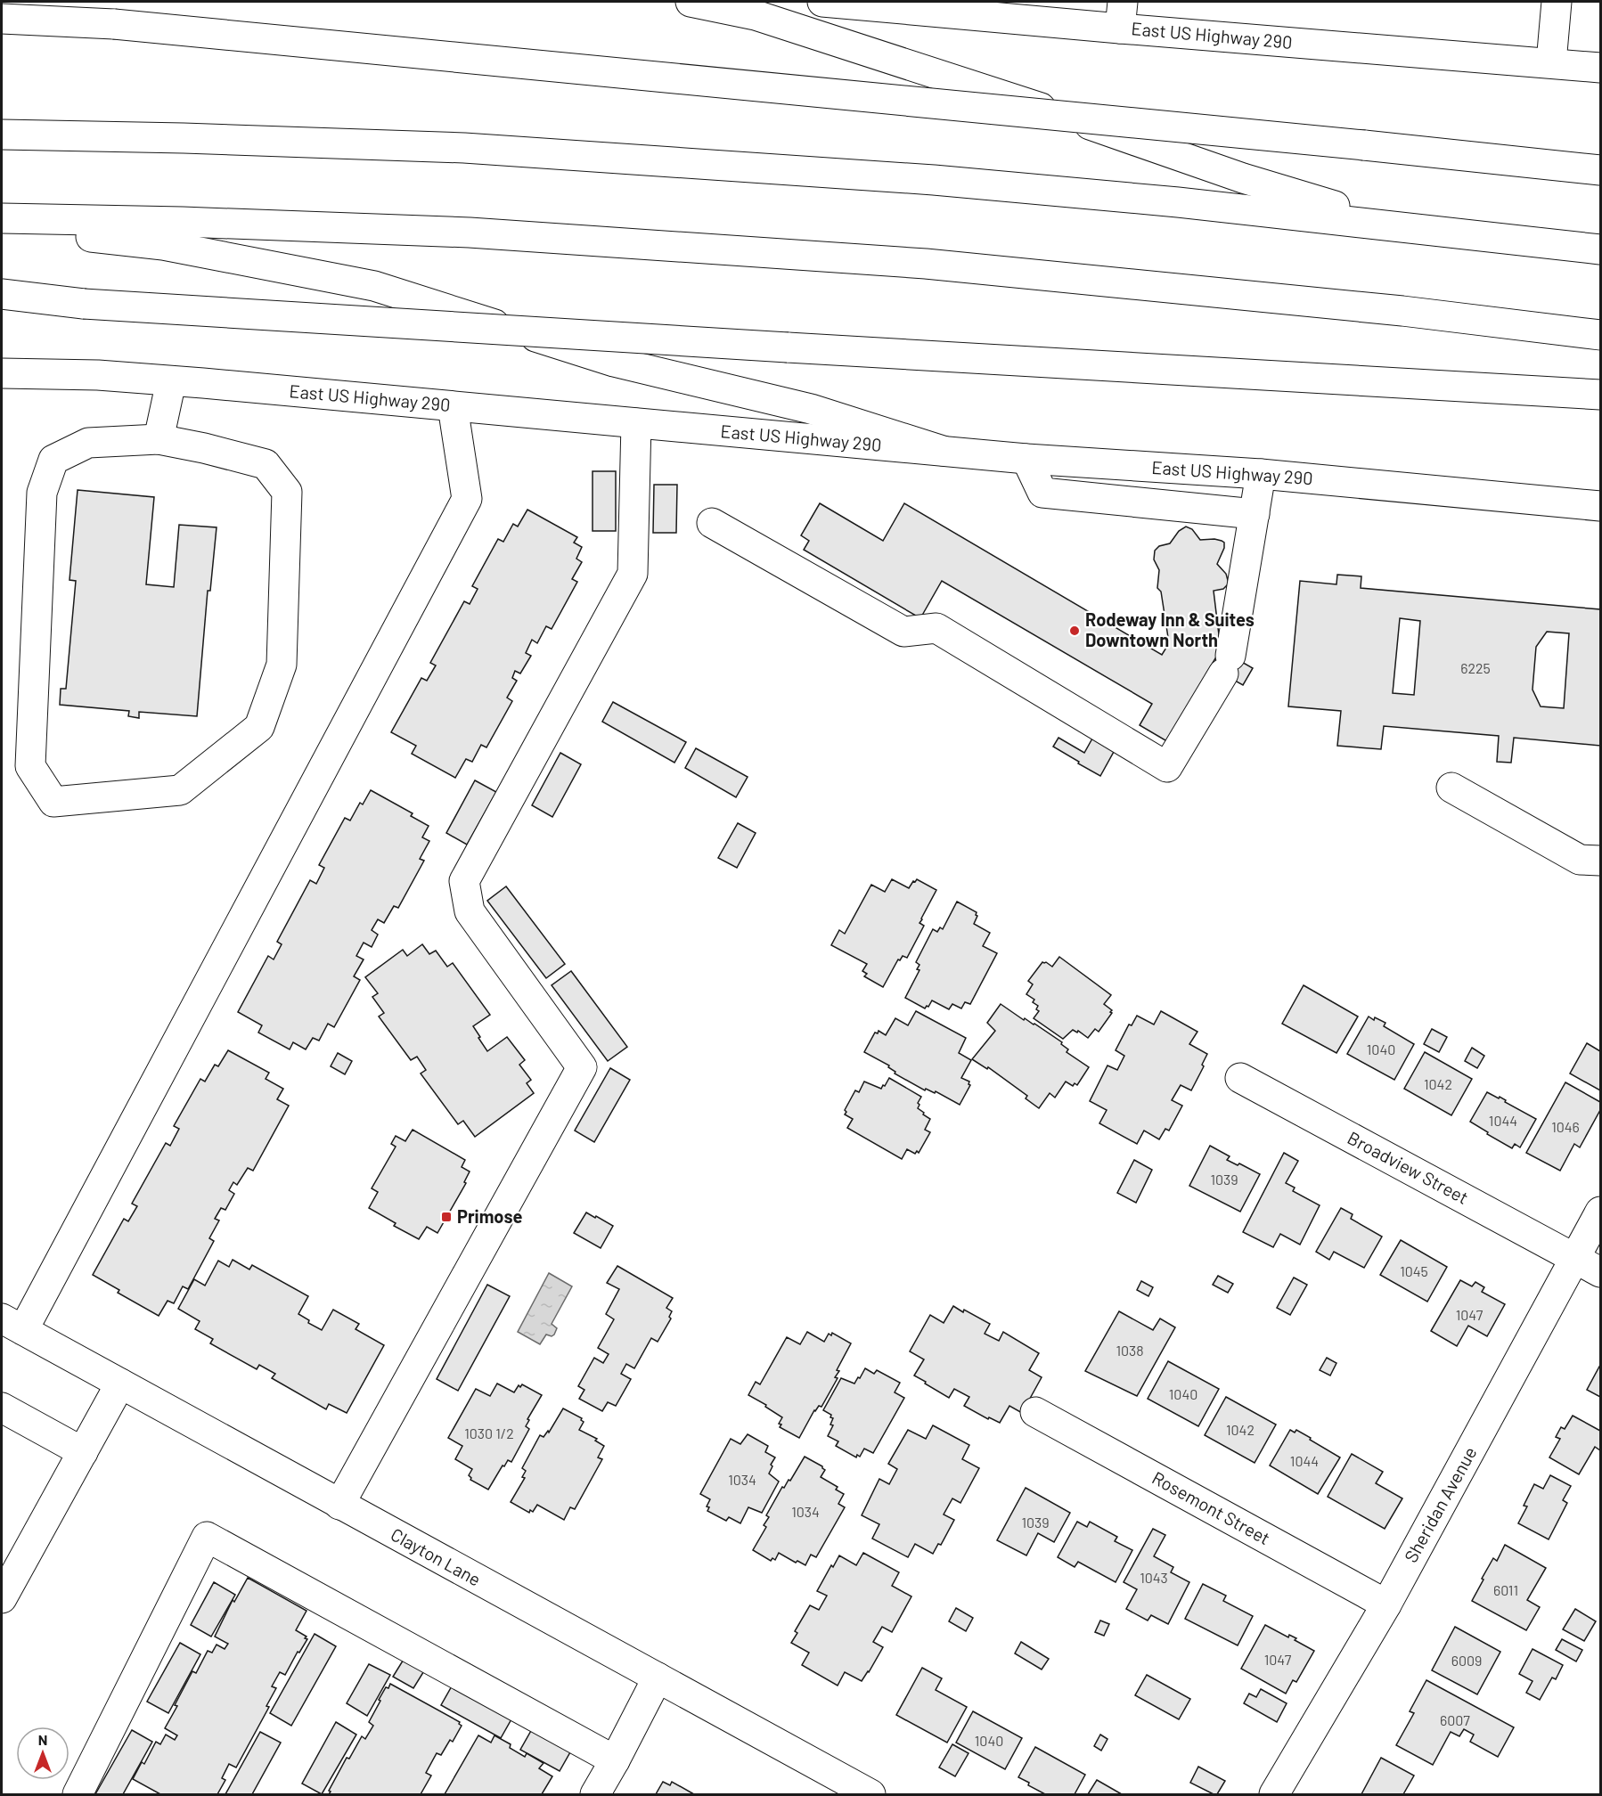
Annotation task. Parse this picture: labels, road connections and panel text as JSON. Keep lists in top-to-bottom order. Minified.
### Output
{"streets":{"main road":["East US Highway 290","Broadview Street","Sheridan Avenue","Rosemont Street","Clayton Lane"]},"crossings":[["Broadview Street","Sheridan Avenue"],["Sheridan Avenue","Rosemont Street"]],"places":{"other":["Rodeway Inn & Suites Downtown North"],"transit":["Primose"]},"house_numbers":["6225","1040","1042","1044","1046","1039","1045","1047","1038","1040","1042","1030 1/2","1044","1034","1034","1039","1043","6011","1047","6009","6007","1040"],"north":"top"}
